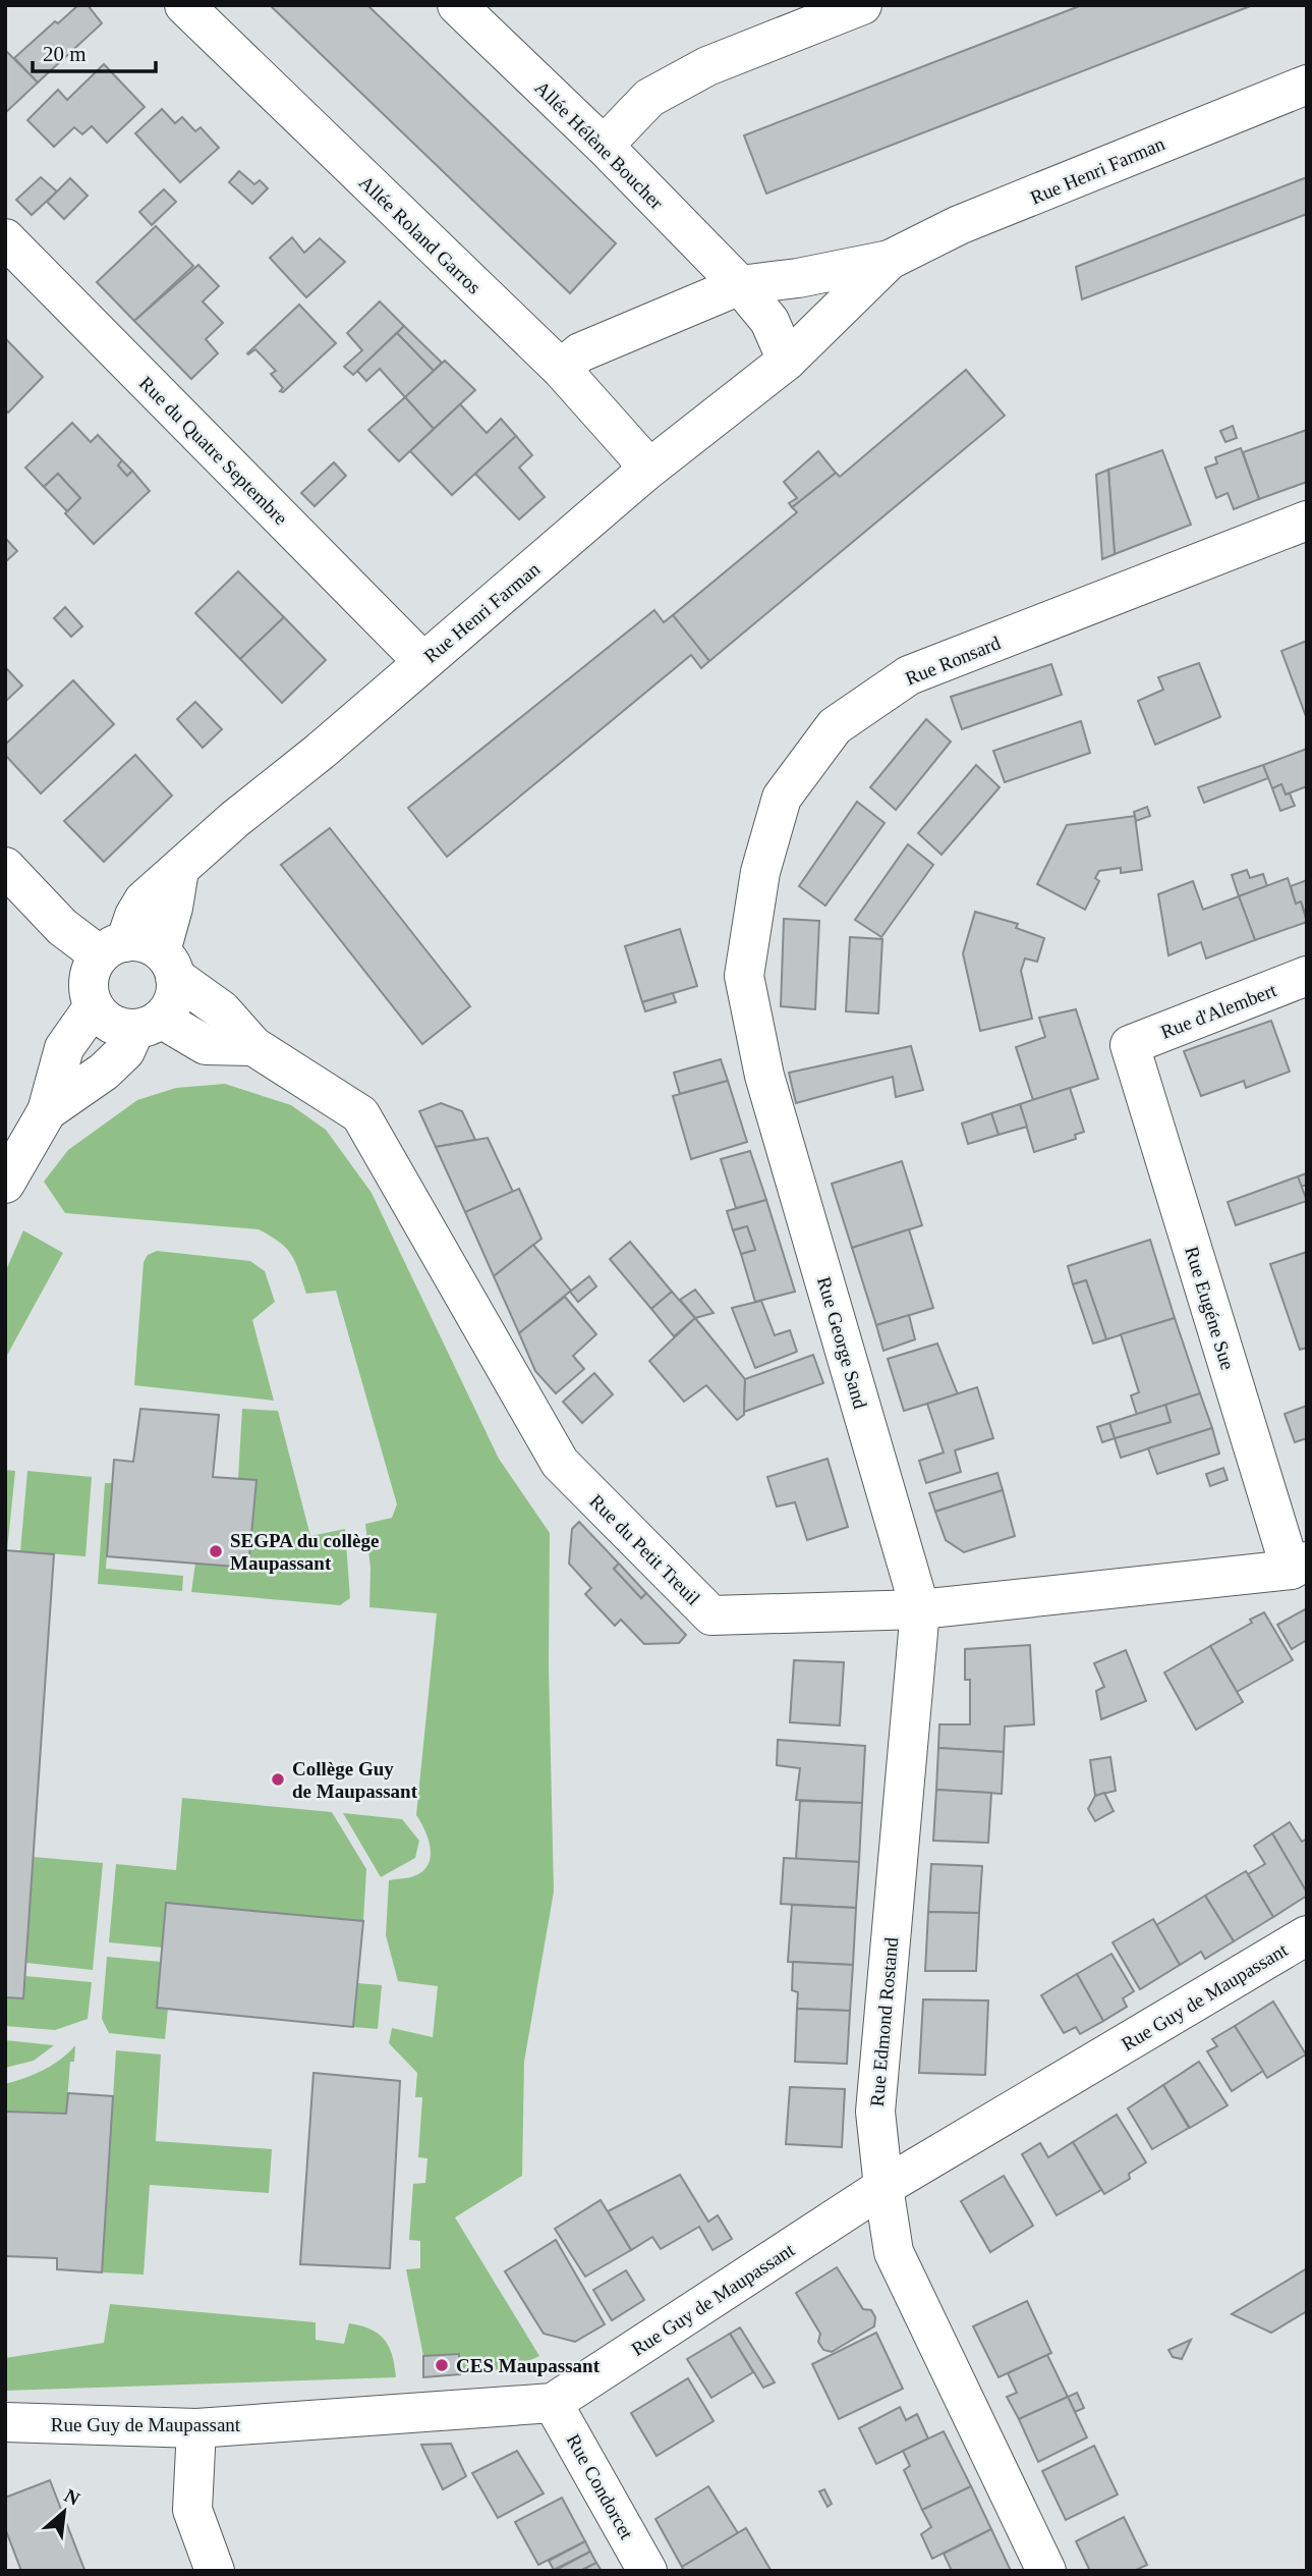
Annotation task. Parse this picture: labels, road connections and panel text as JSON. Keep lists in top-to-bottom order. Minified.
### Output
{"streets":{"street":["Allée Hélène Boucher","Rue Henri Farman","Allée Roland Garros","Rue du Quatre Septembre","Rue Ronsard","Rue d'Alembert","Rue Eugéne Sue","Rue George Sand","Rue du Petit Treuil","Rue Guy de Maupassant","Rue Edmond Rostand","Rue Condorcet"]},"crossings":[["Allée Hélène Boucher","Rue Henri Farman"],["Rue Henri Farman","Allée Roland Garros"],["Rue Henri Farman","Rue du Quatre Septembre"],["Rue Henri Farman","Rue du Petit Treuil"],["Rue Ronsard","Rue George Sand"],["Rue d'Alembert","Rue Eugéne Sue"],["Rue Eugéne Sue","Rue du Petit Treuil"],["Rue George Sand","Rue du Petit Treuil"],["Rue George Sand","Rue Edmond Rostand"],["Rue du Petit Treuil","Rue Edmond Rostand"],["Rue Guy de Maupassant","Rue Edmond Rostand"],["Rue Guy de Maupassant","Rue Condorcet"]],"places":["SEGPA du collège Maupassant","Collège Guy de Maupassant","CES Maupassant"],"scale_bar":"20 m","north":"top right"}
